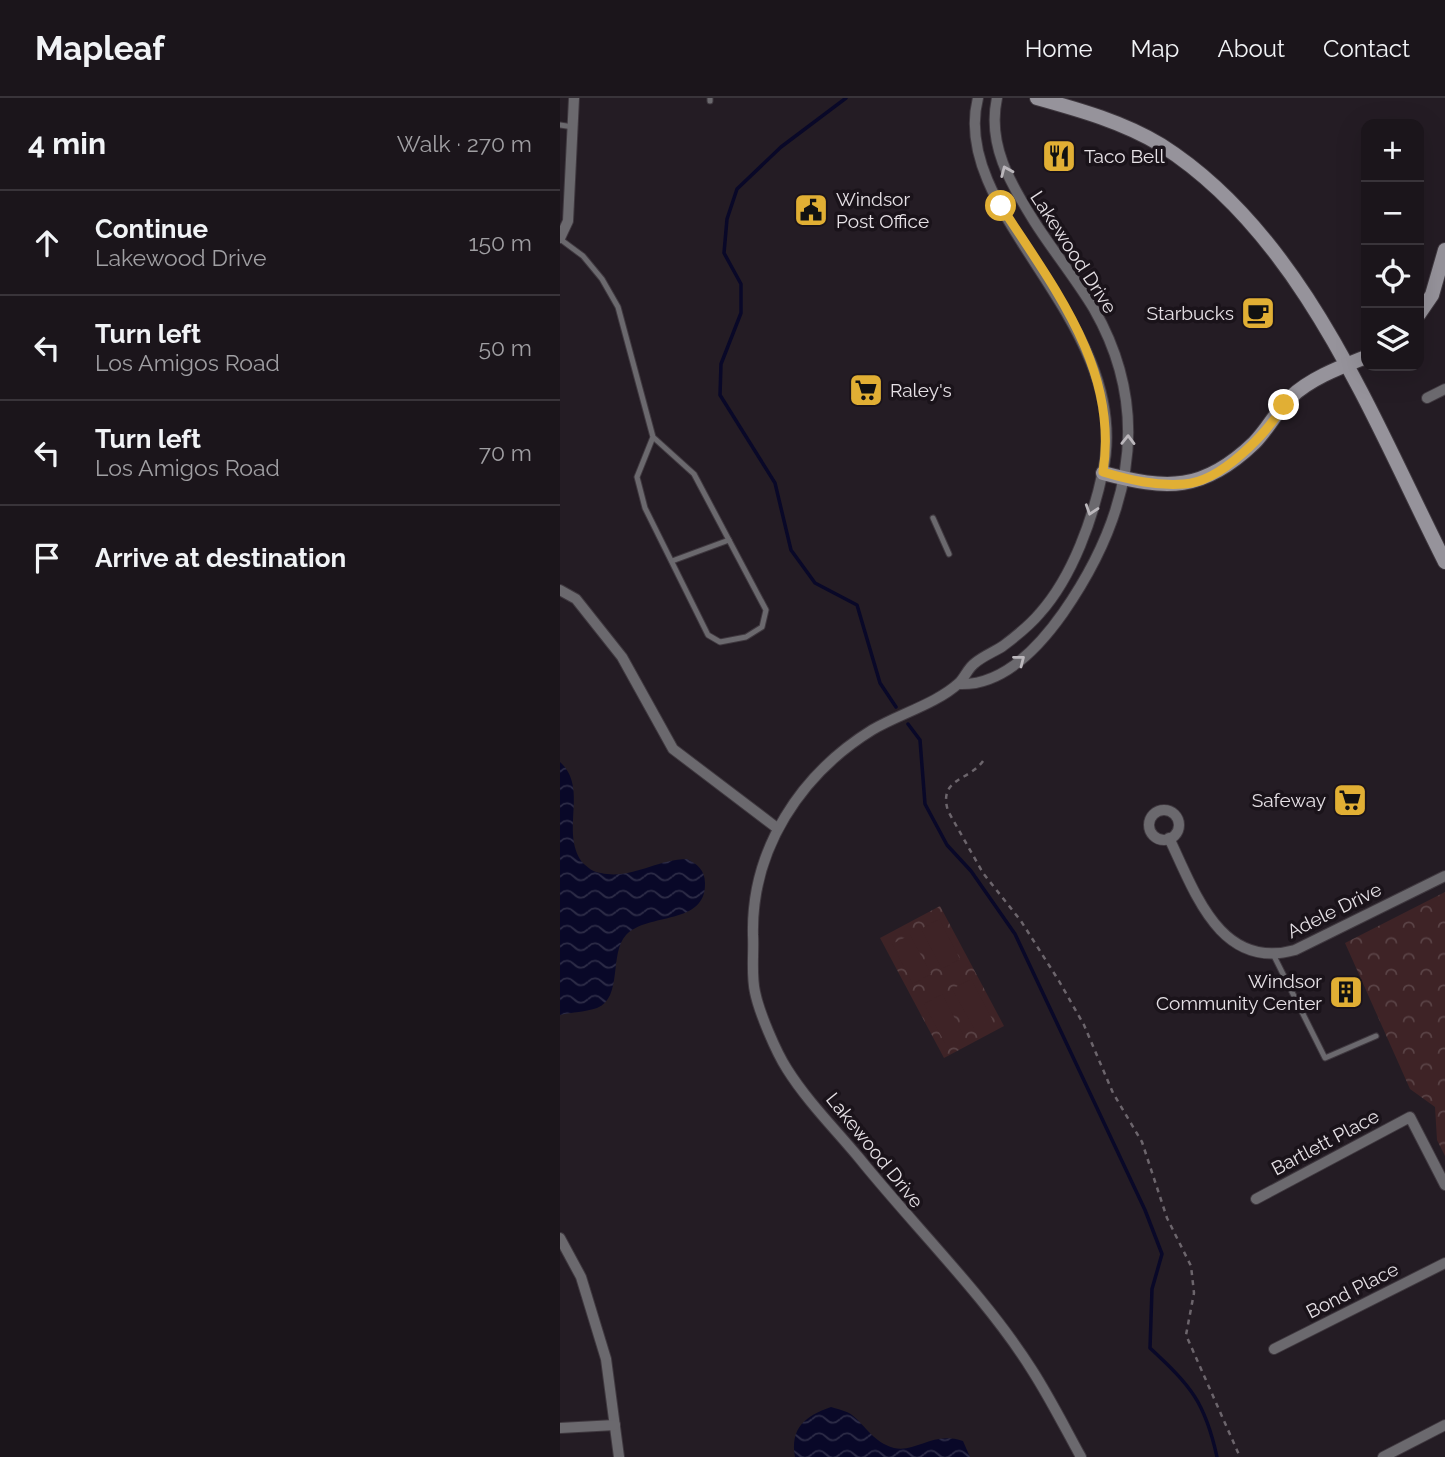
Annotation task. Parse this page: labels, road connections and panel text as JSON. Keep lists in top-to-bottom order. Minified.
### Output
{"streets":{"street":["Lakewood Drive","Adele Drive","Bartlett Place","Bond Place"]},"places":{"restaurant":["Taco Bell"],"public building":["Windsor Post Office"],"cafe":["Starbucks"],"supermarket":["Raley's","Safeway"],"building":["Windsor Community Center"]},"page":{"header":"Mapleaf","nav":["Home","Map","About","Contact"],"heading":["4 min","Walk · 270 m"],"map_buttons":["+","−"],"list":[["Continue","Lakewood Drive","150 m"],["Turn left","Los Amigos Road","50 m"],["Turn left","Los Amigos Road","70 m"],"Arrive at destination"]}}
